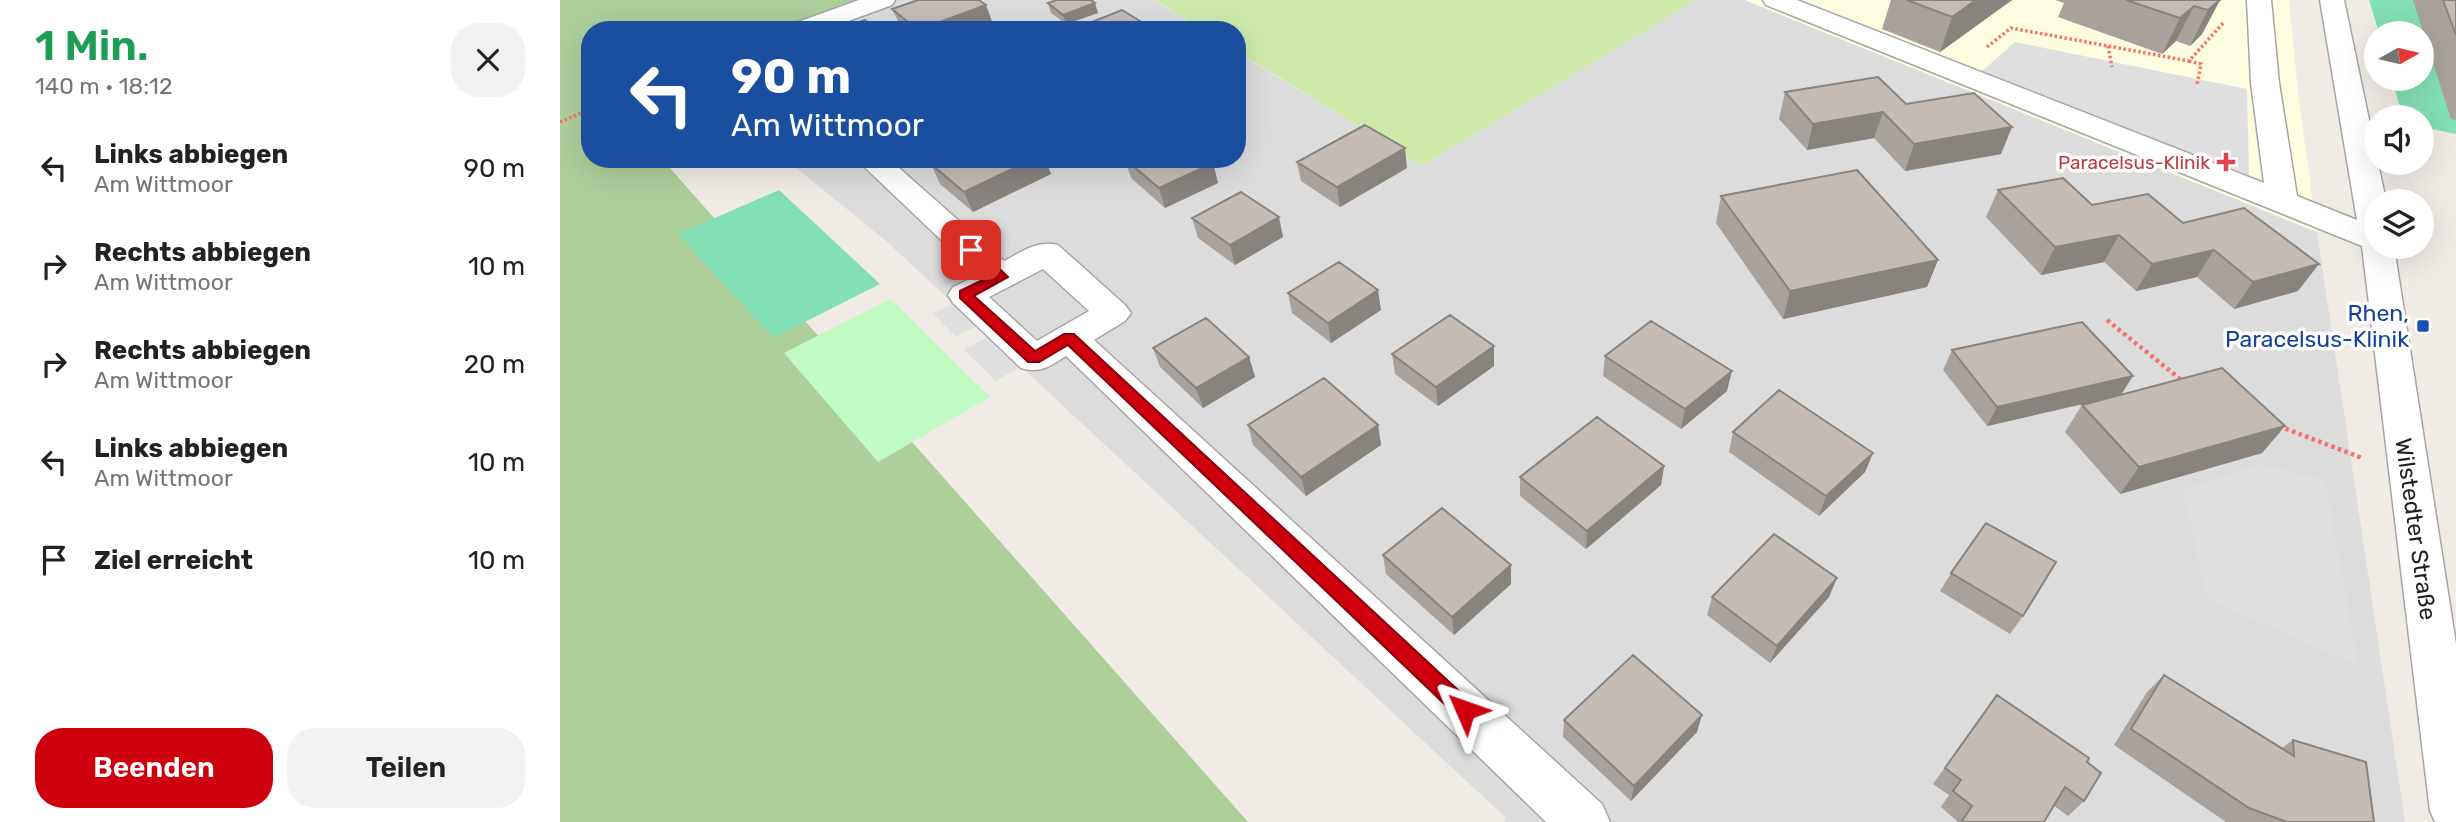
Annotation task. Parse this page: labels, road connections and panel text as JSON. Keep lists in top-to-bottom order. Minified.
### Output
{"streets":{"street":["Wilstedter Straße"]},"places":{"health":["Paracelsus-Klinik"],"transit":["Rhen, Paracelsus-Klinik"]},"north":"right","page":{"heading":["1 Min.","140 m · 18:12"],"turn":["90 m","Am Wittmoor"],"list":[{"name":"Links abbiegen","note":"Am Wittmoor","value":"90 m"},{"name":"Rechts abbiegen","note":"Am Wittmoor","value":"10 m"},{"name":"Rechts abbiegen","note":"Am Wittmoor","value":"20 m"},{"name":"Links abbiegen","note":"Am Wittmoor","value":"10 m"},{"name":"Ziel erreicht","value":"10 m"}],"buttons":["Beenden","Teilen"]}}
